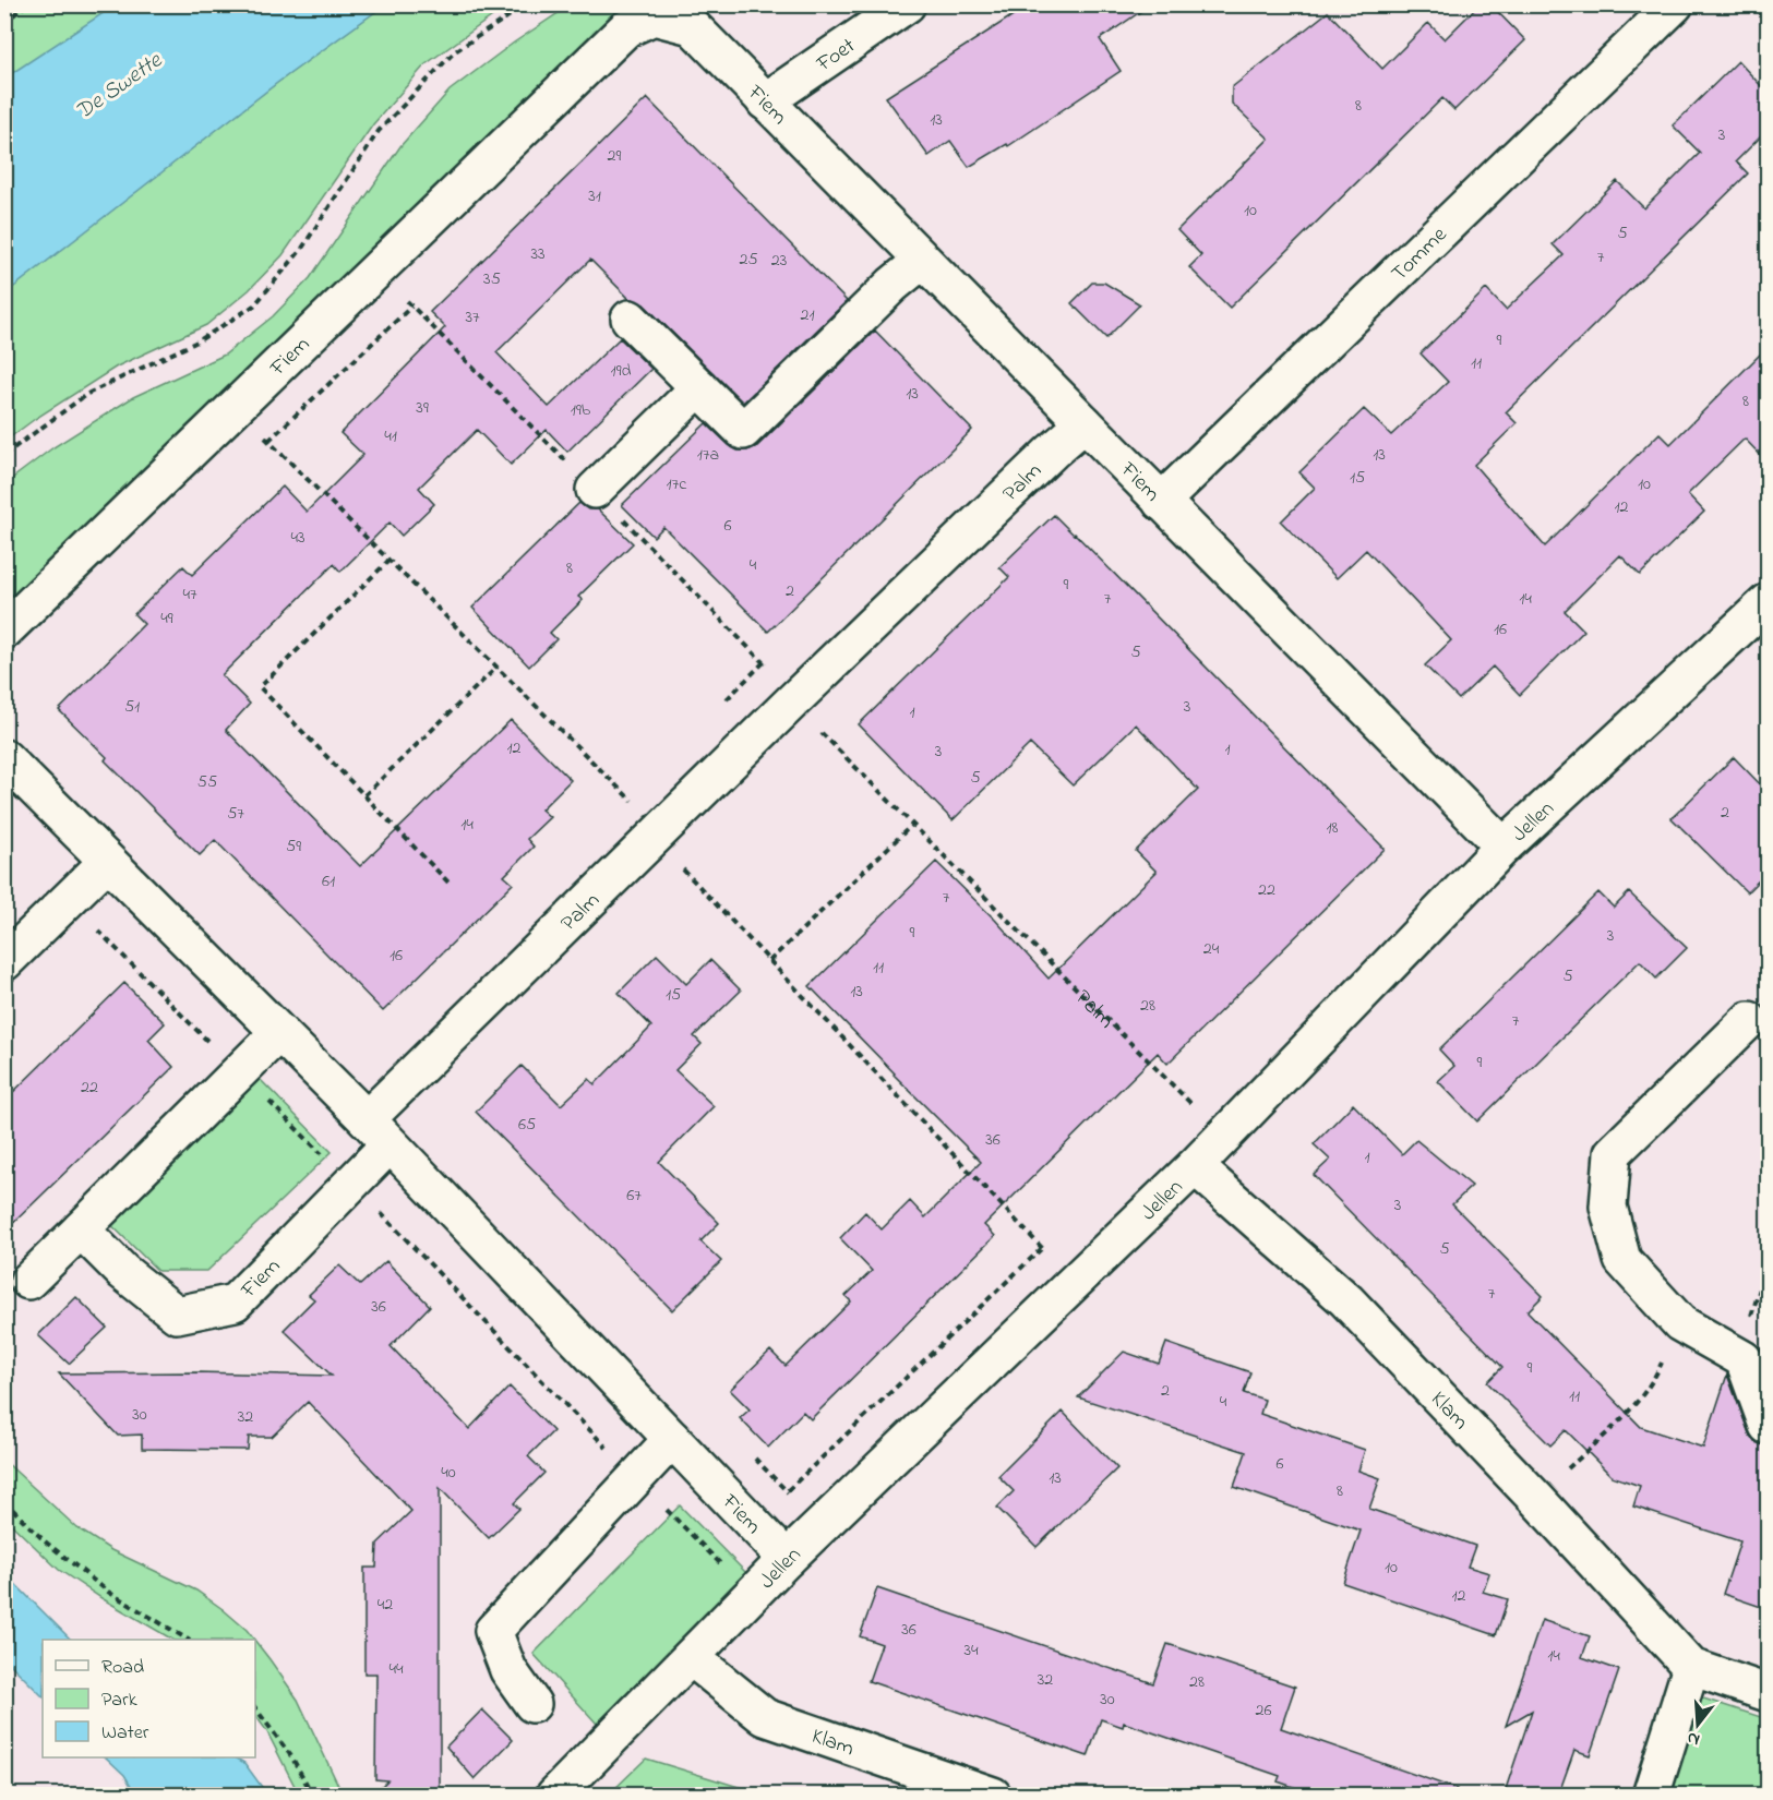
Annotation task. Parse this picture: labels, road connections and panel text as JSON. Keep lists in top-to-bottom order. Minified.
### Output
{"streets":{"street":["Foet","Fiem","Tomme","Palm","Jellen","Klam"]},"crossings":[["Foet","Fiem"],["Fiem","Tomme"],["Fiem","Palm"],["Fiem","Jellen"],["Palm","Jellen"],["Jellen","Klam"]],"water":["De Swette"],"house_numbers":["8","13","3","29","31","10","5","33","7","25","23","35","21","37","9","11","19d","13","8","39","19b","41","17a","13","15","17c","10","12","6","43","4","8","9","2","47","7","14","49","16","5","51","3","1","12","1","3","5","55","2","57","14","18","59","61","22","7","9","3","24","16","11","5","13","15","28","7","9","22","65","36","1","67","3","5","7","36","9","2","11","4","30","32","6","40","13","8","10","12","42","36","34","14","44","32","28","30","26"],"legend":["Road","Park","Water"],"north":"bottom"}
